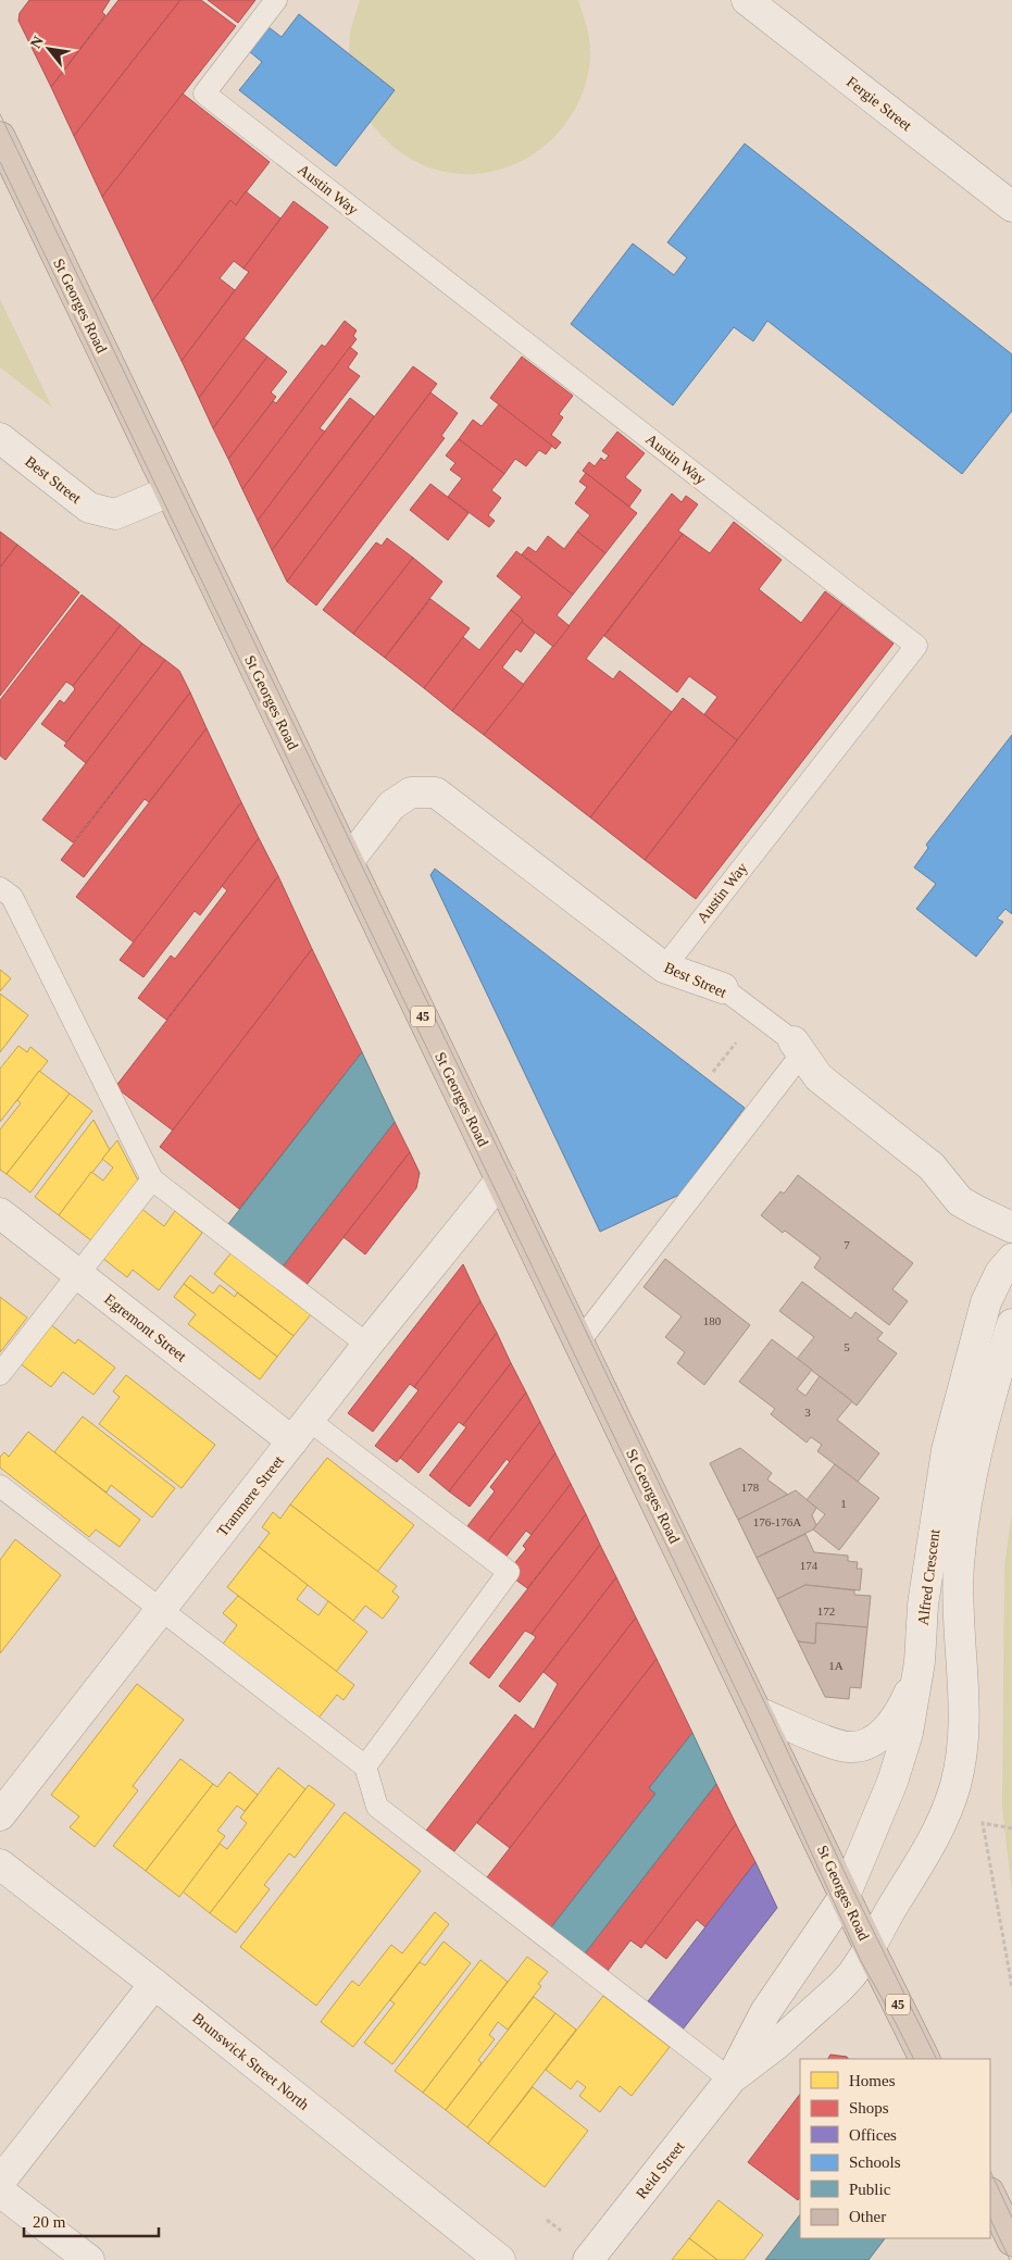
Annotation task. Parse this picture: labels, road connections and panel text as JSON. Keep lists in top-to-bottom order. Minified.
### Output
{"streets":{"highway":["St Georges Road","45"],"street":["Fergie Street","Best Street","Egremont Street","Tranmere Street","Alfred Crescent","Brunswick Street North","Reid Street"],"lane":["Austin Way"]},"crossings":[["Austin Way","Best Street"],["St Georges Road","Best Street"],["St Georges Road","Tranmere Street"],["St Georges Road","Alfred Crescent"],["St Georges Road","Reid Street"],["Egremont Street","Tranmere Street"],["Alfred Crescent","Reid Street"]],"house_numbers":["7","180","5","3","178","1","176-176A","174","172","1A"],"legend":["Homes","Shops","Offices","Schools","Public","Other"],"scale_bar":"20 m","north":"top left"}
